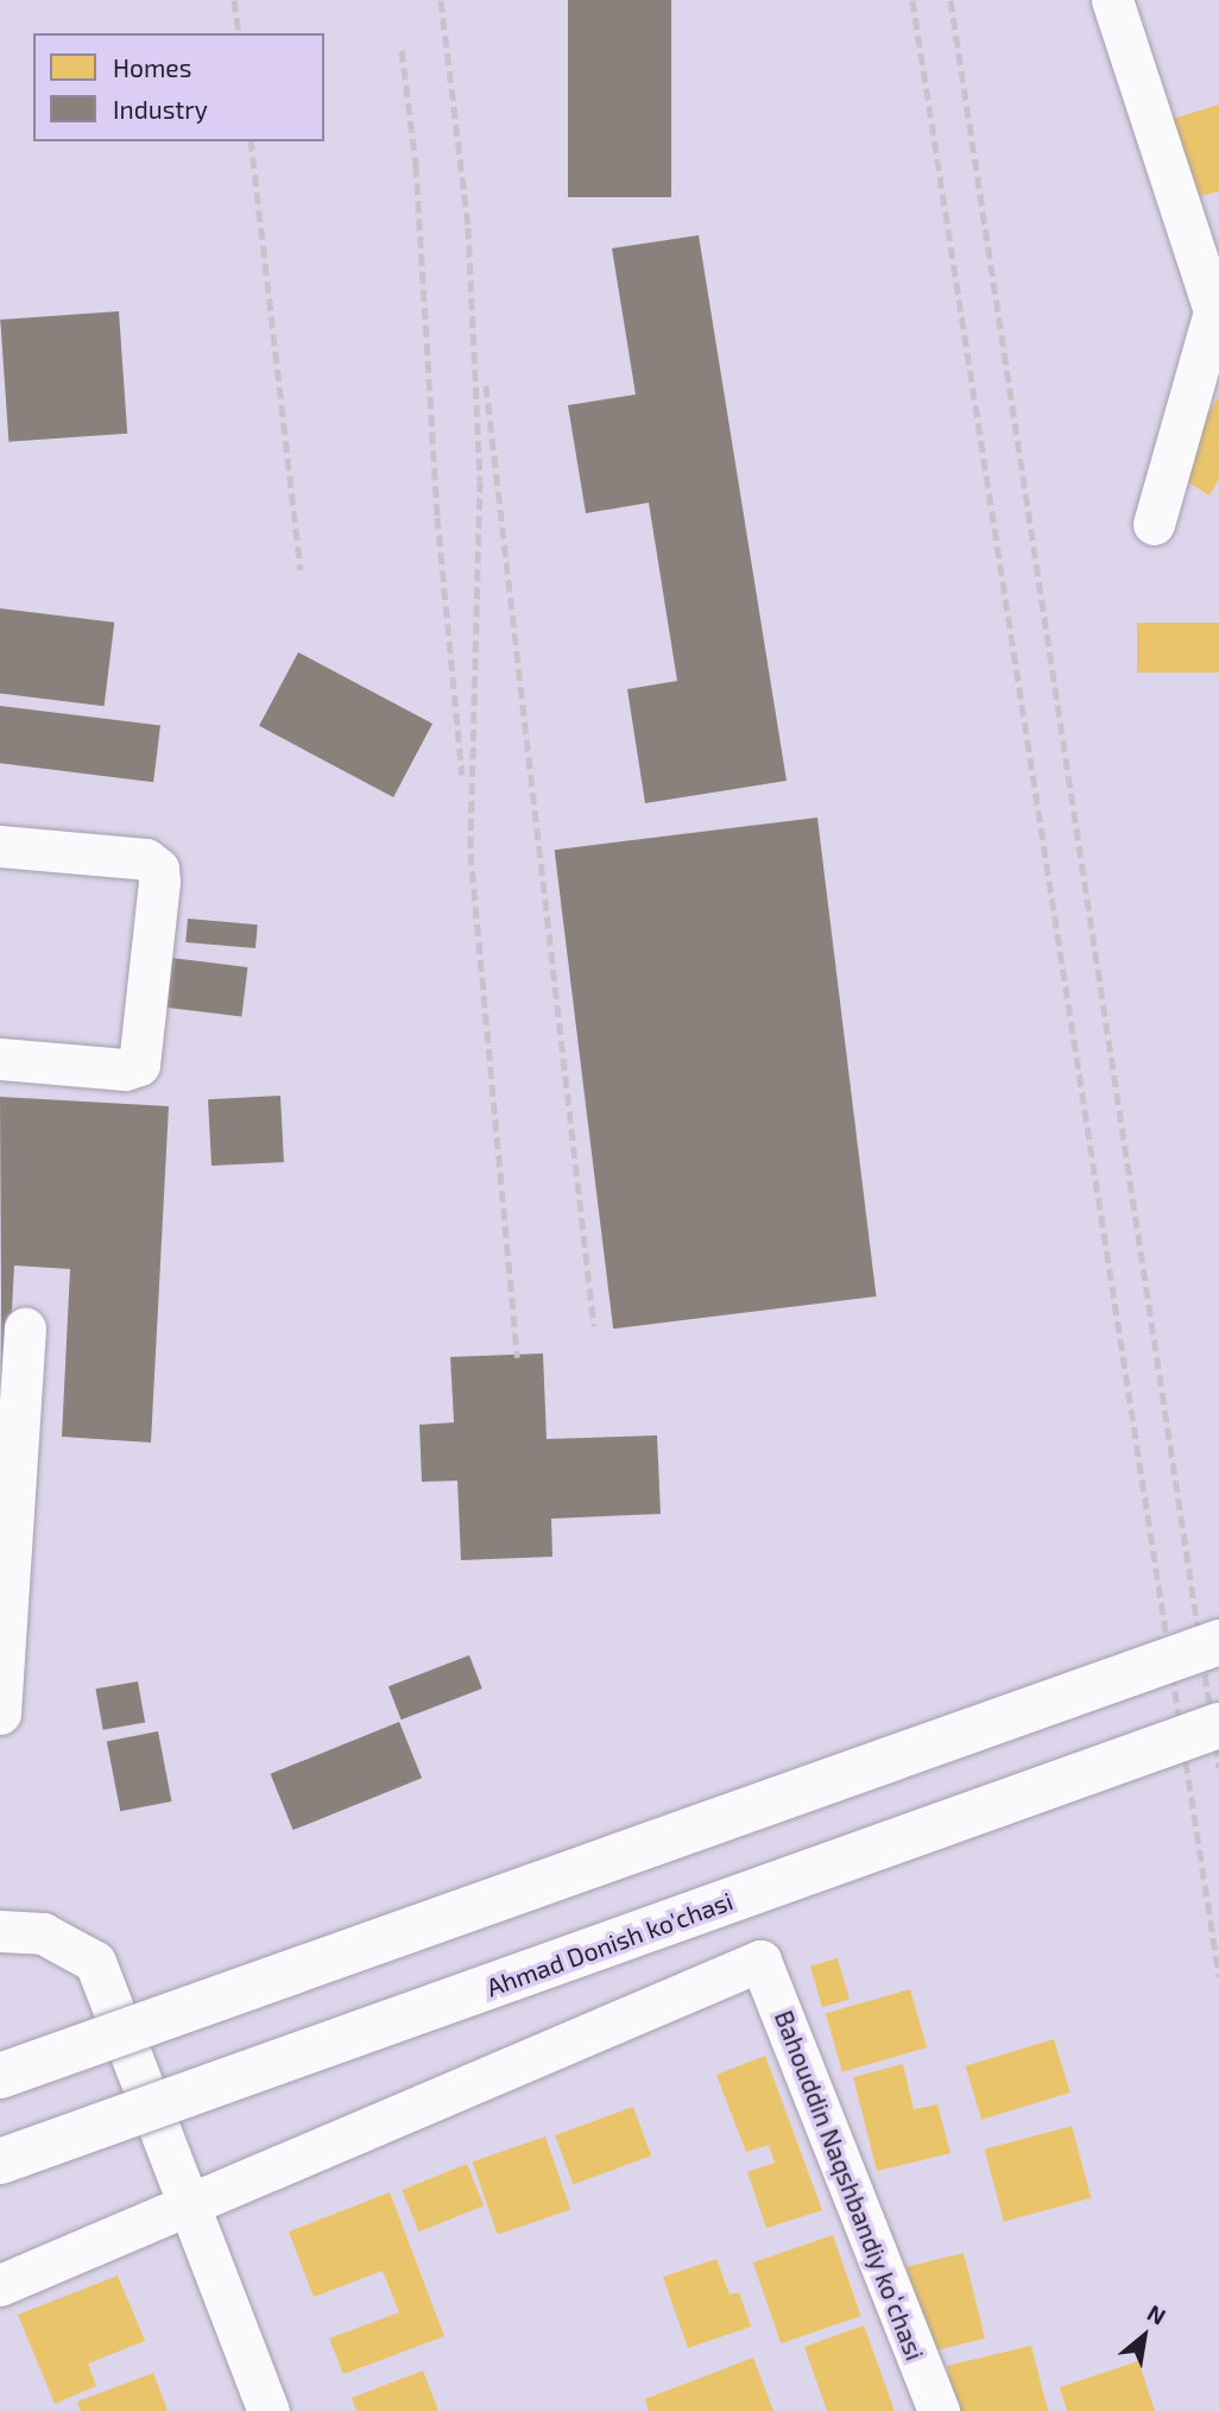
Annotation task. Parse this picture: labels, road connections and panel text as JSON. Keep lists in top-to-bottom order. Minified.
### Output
{"streets":{"main road":["Ahmad Donish ko'chasi"],"street":["Bahouddin Naqshbandiy koʻchasi"]},"legend":["Homes","Industry"],"north":"top right"}
